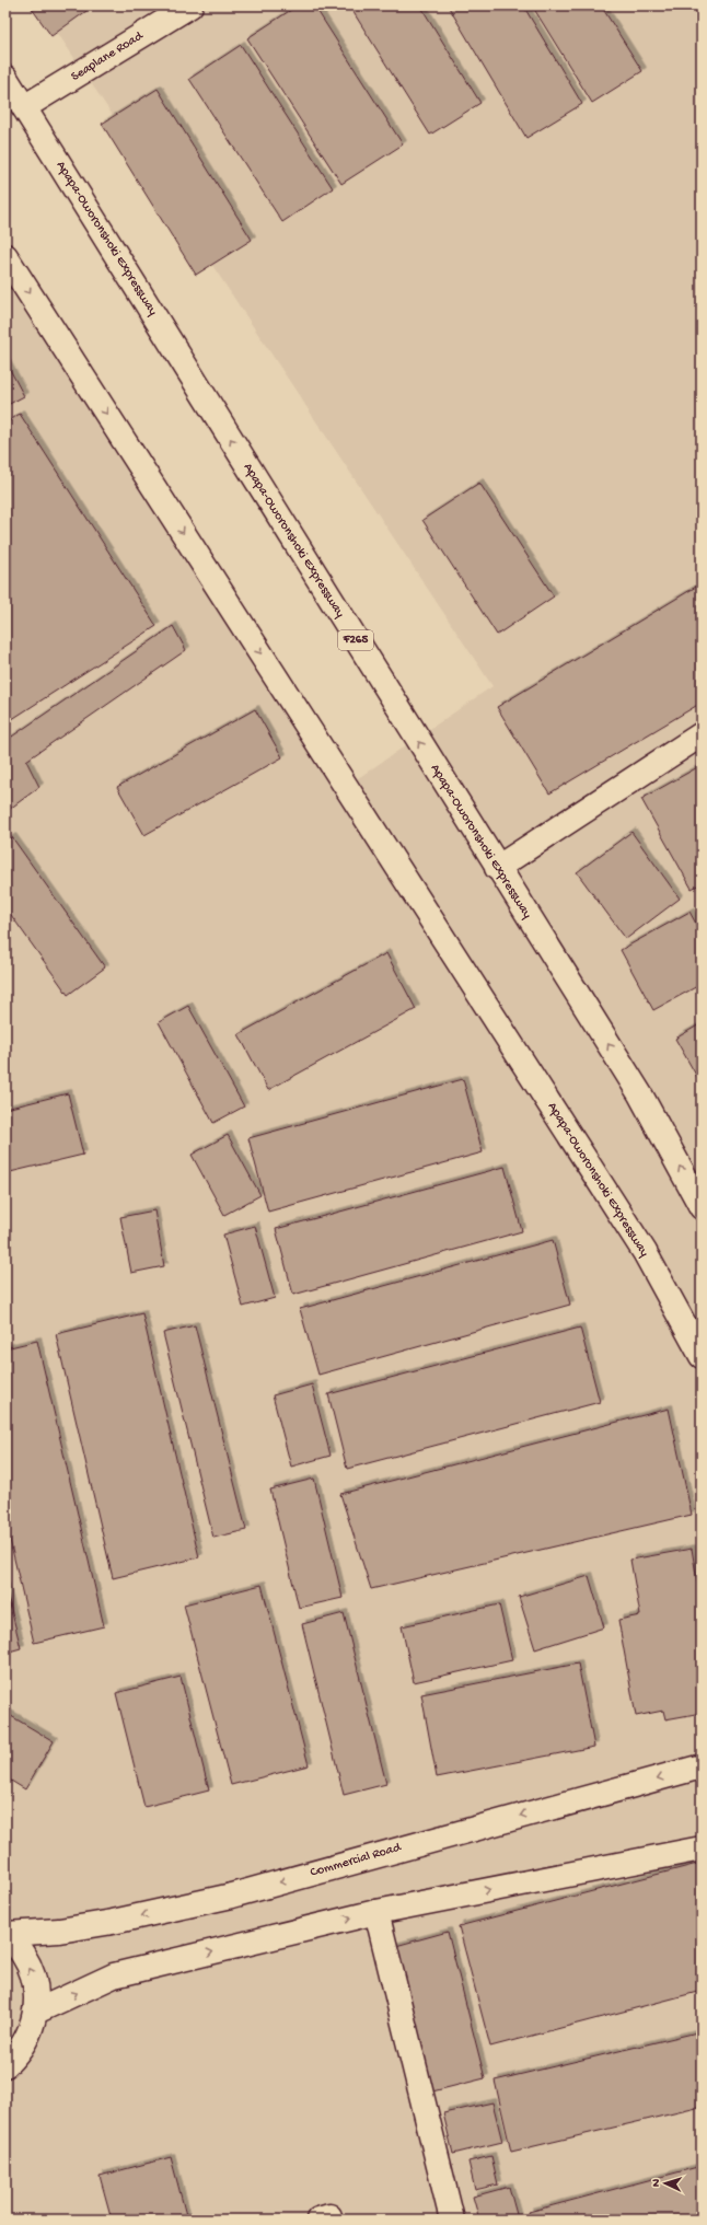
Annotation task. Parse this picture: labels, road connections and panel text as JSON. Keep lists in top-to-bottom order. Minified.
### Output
{"streets":{"main road":["Seaplane Road","Apapa-Oworonshoki Expressway","F265","Commercial Road"]},"crossings":[["Seaplane Road","Apapa-Oworonshoki Expressway"]],"north":"left"}
